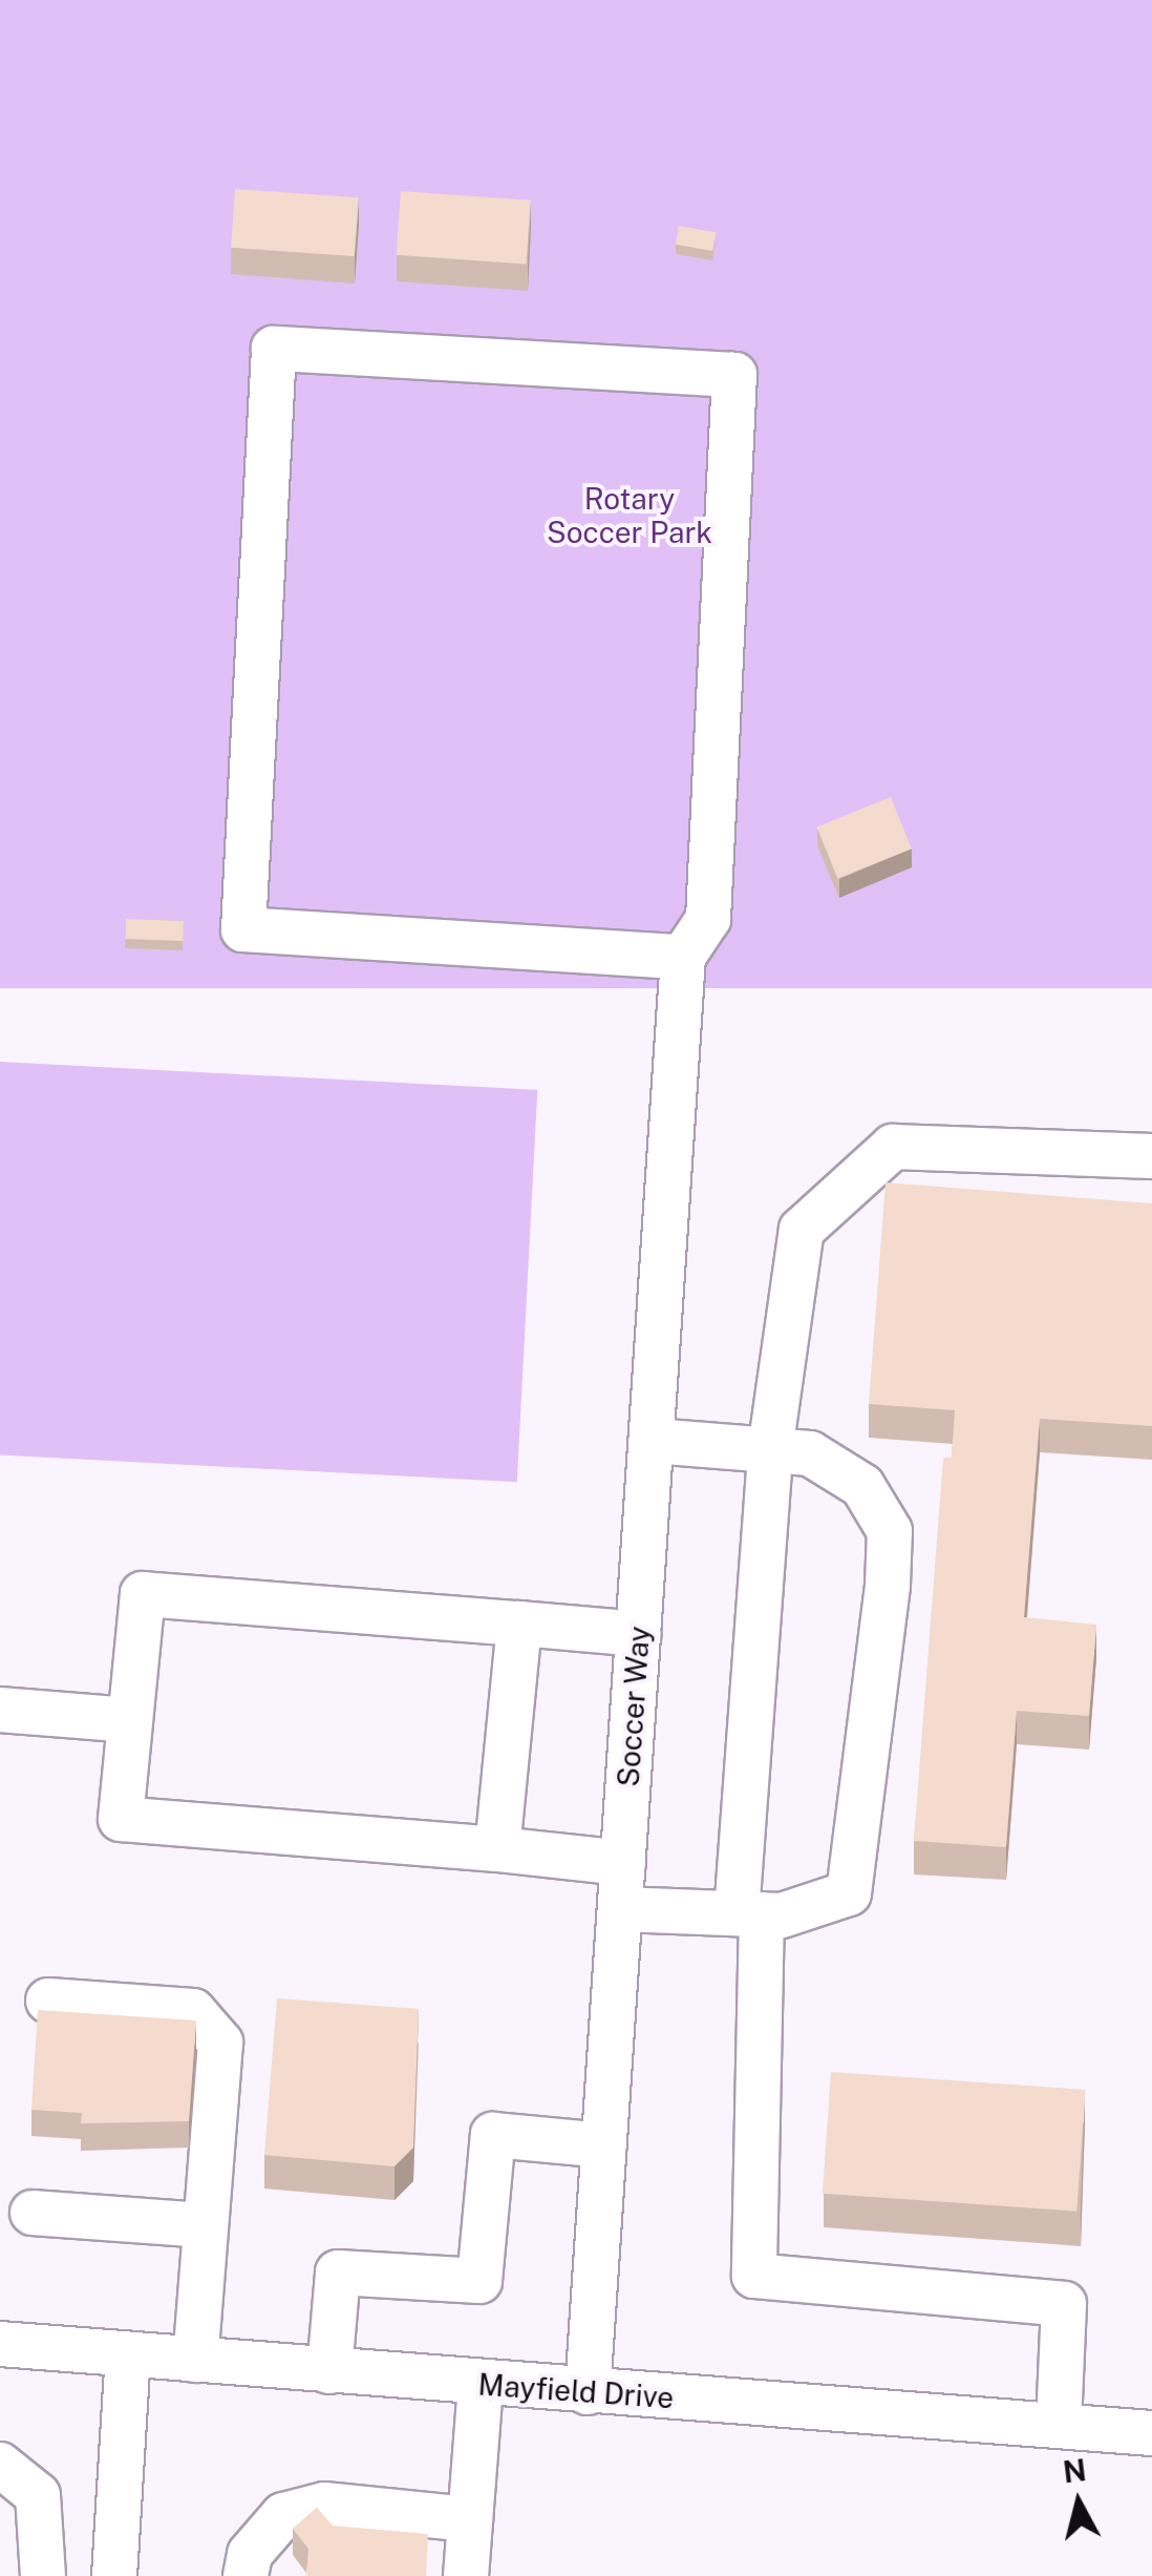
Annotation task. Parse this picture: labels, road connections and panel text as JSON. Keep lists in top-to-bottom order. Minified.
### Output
{"streets":{"street":["Soccer Way","Mayfield Drive"]},"crossings":[["Soccer Way","Mayfield Drive"]],"parks":["Rotary Soccer Park"],"north":"top"}
